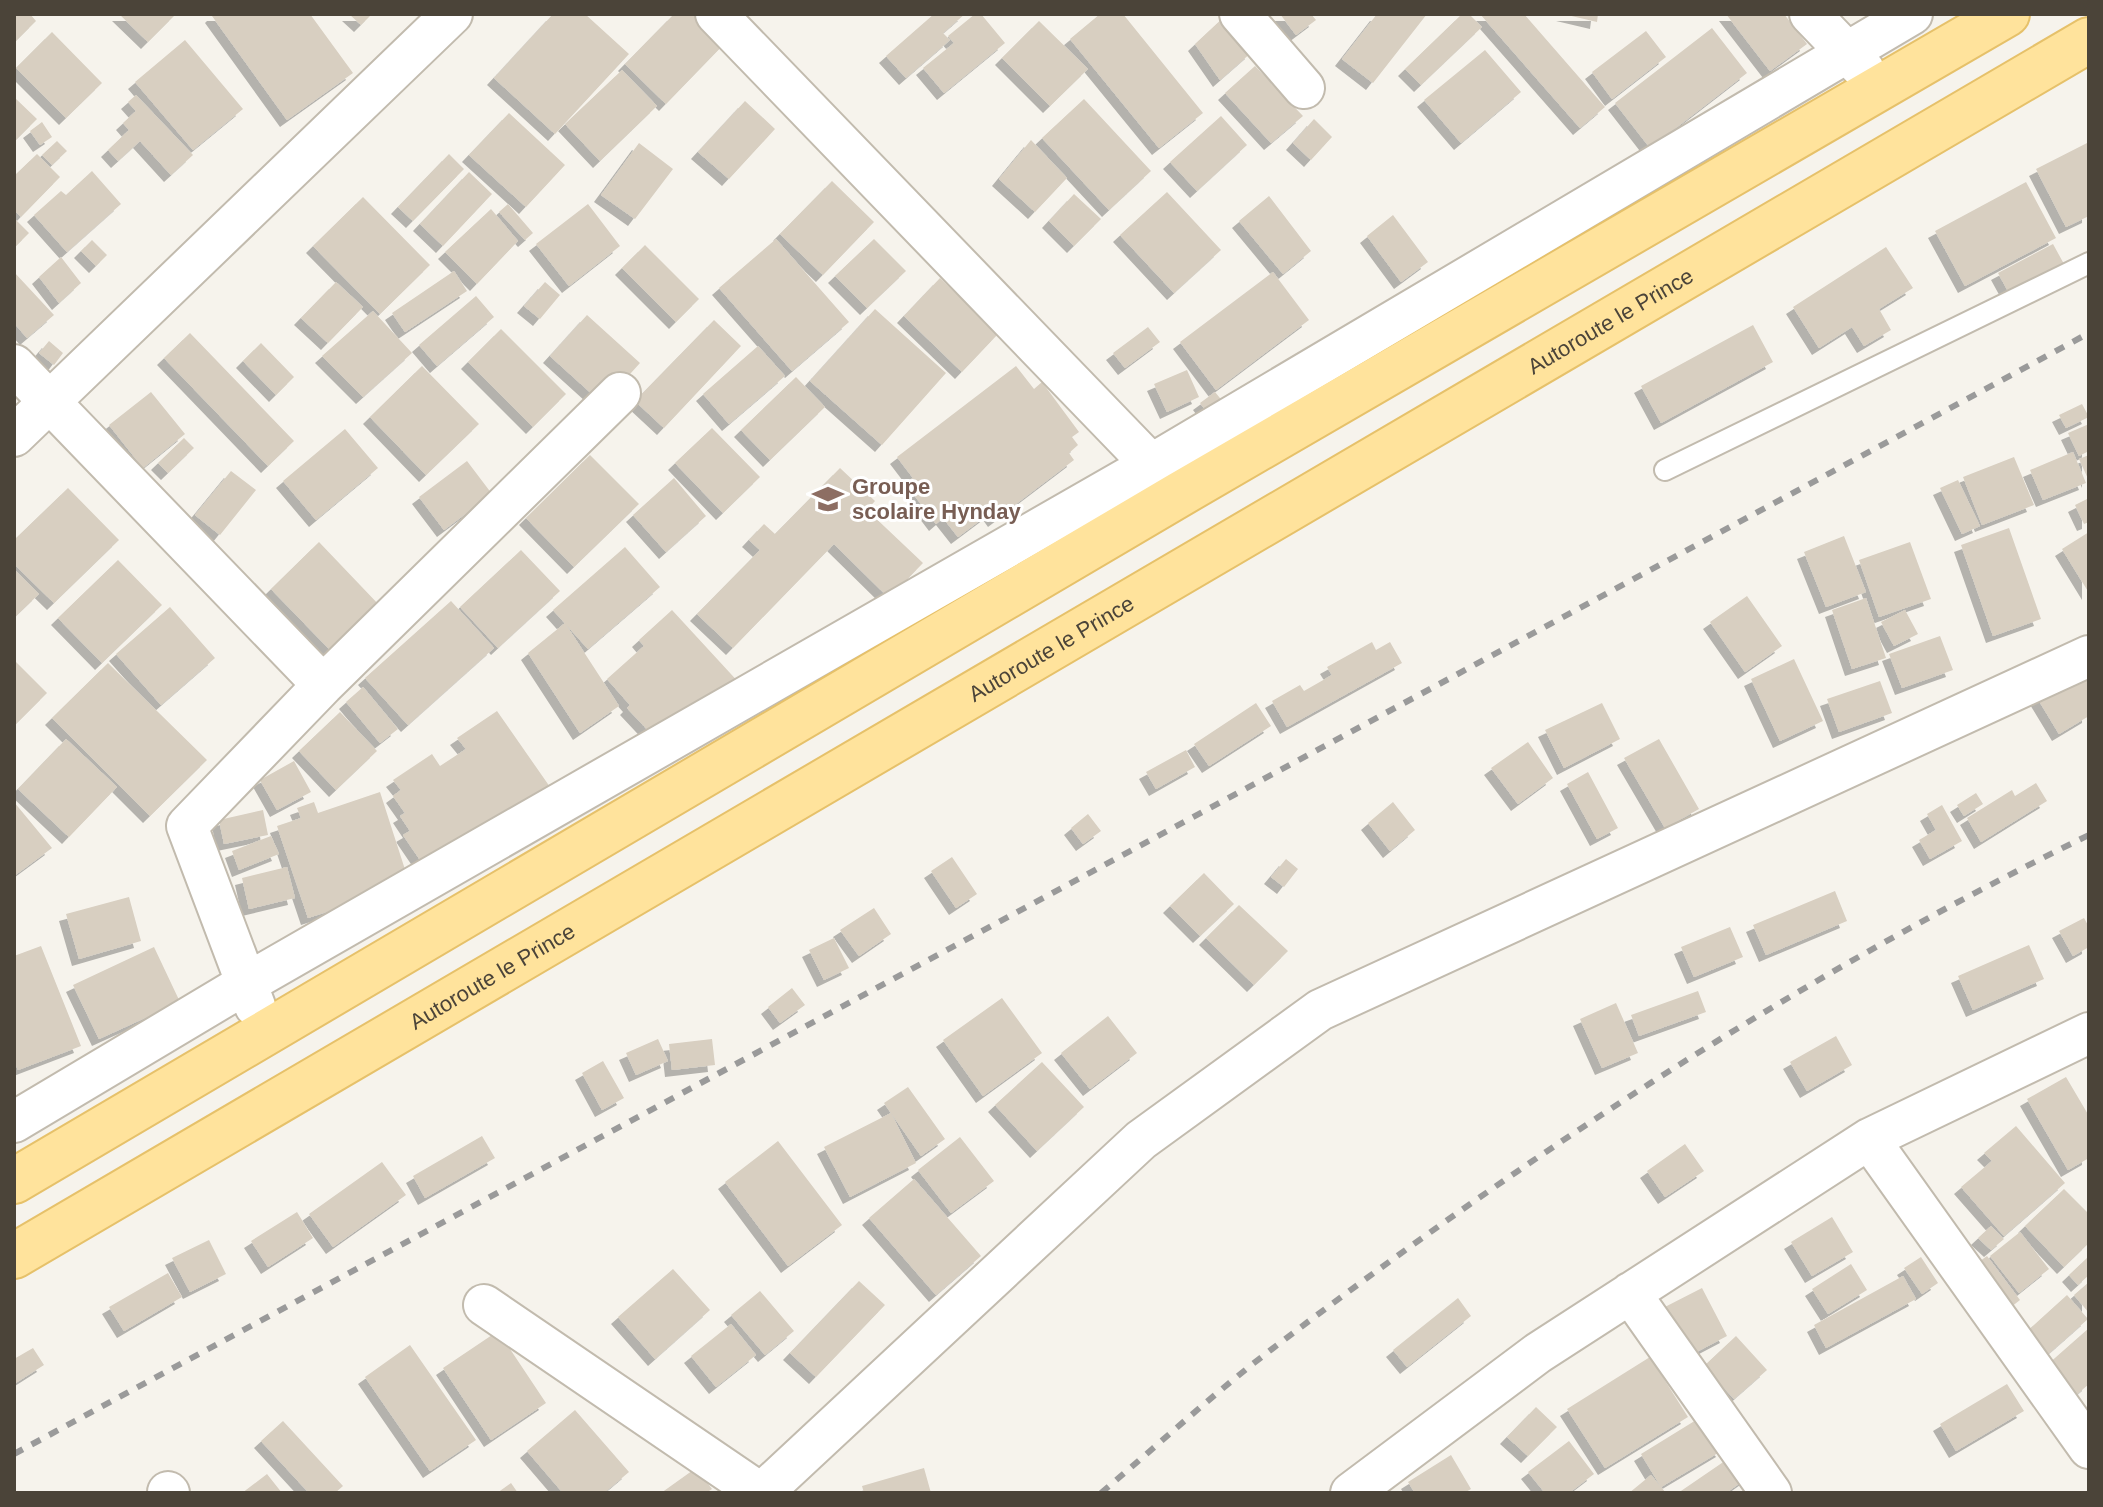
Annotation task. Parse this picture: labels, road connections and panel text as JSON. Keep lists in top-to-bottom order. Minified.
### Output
{"streets":{"main road":["Autoroute le Prince"]},"places":{"school or university":["Groupe scolaire Hynday"]}}
